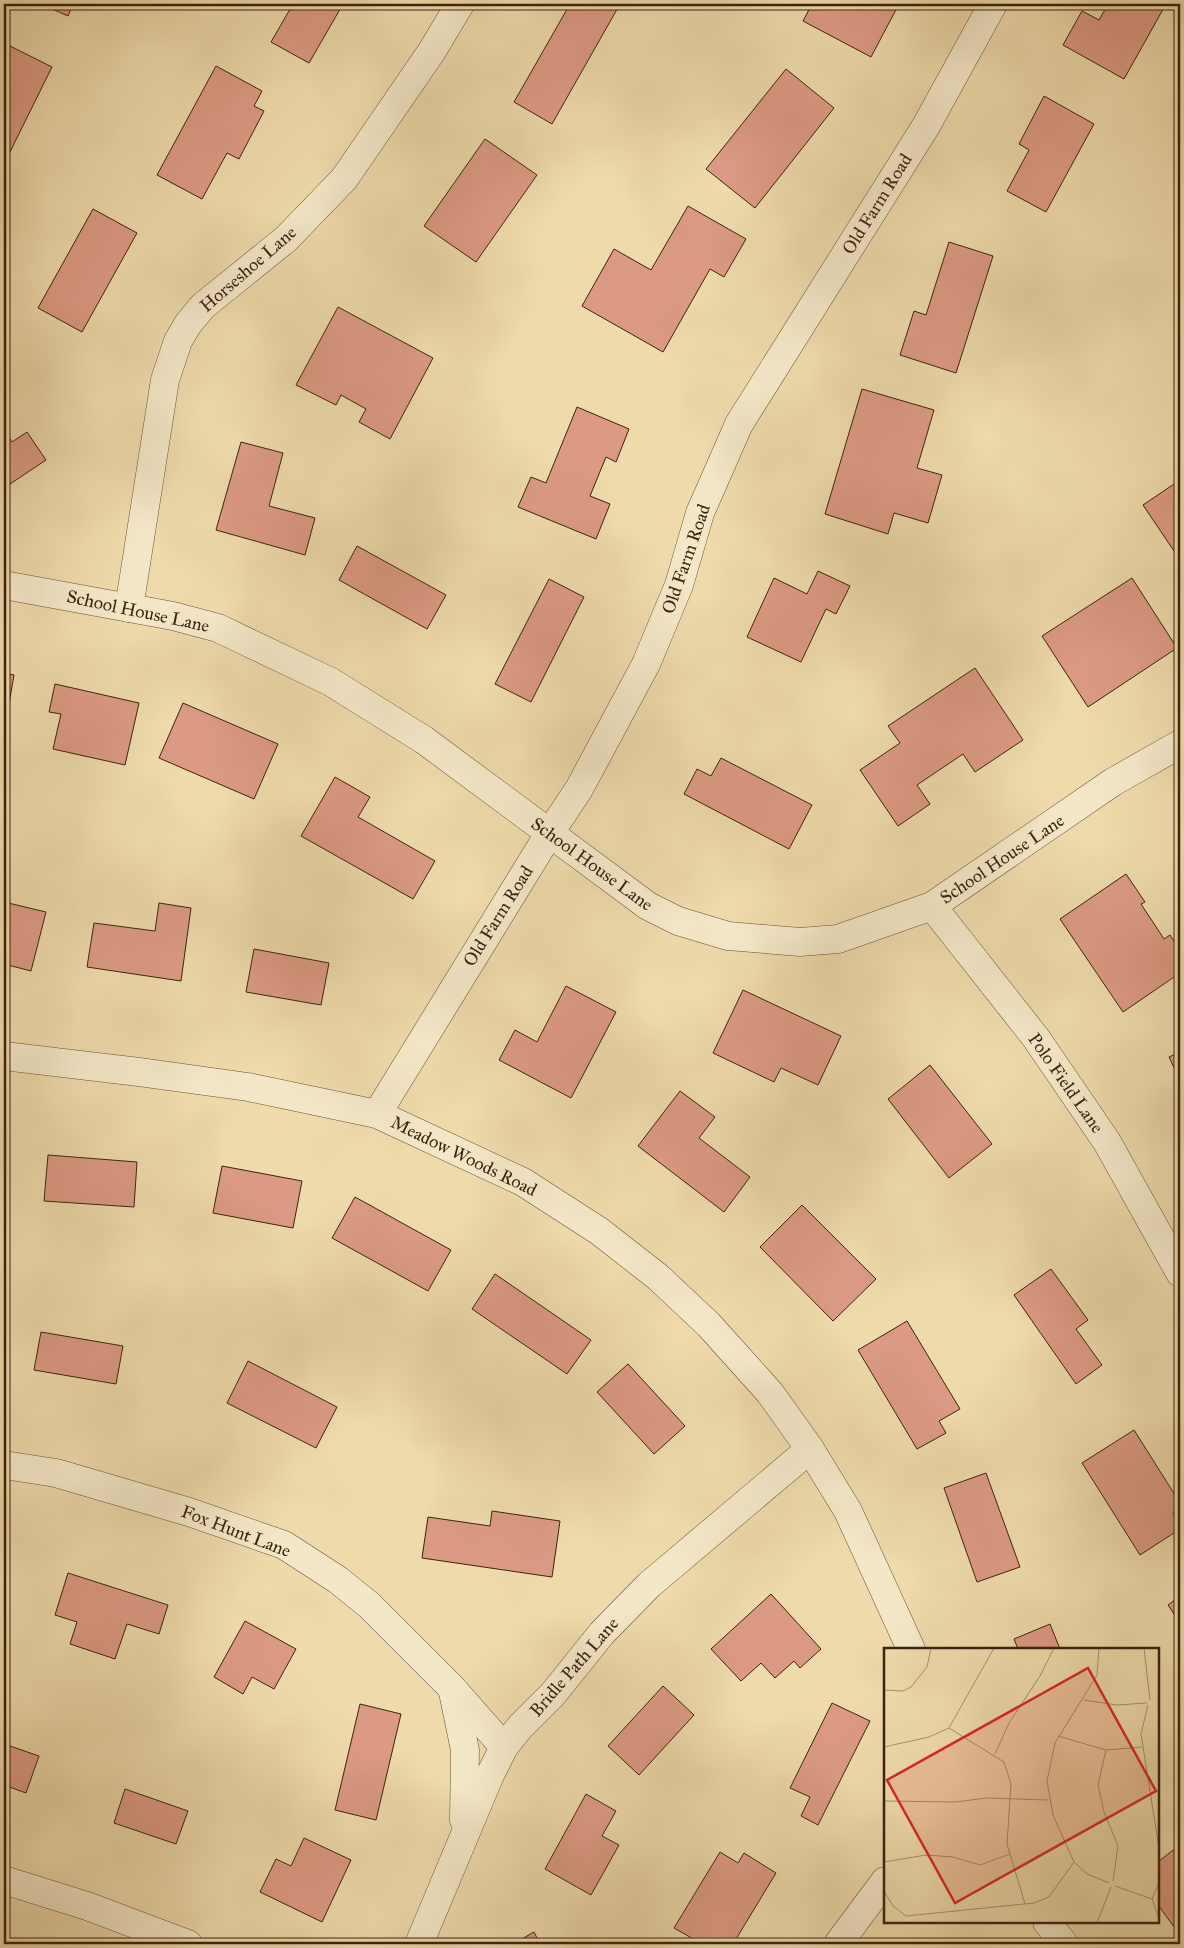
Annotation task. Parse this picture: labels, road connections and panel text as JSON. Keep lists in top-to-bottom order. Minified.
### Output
{"streets":{"street":["Old Farm Road","Horseshoe Lane","School House Lane","Polo Field Lane","Meadow Woods Road","Fox Hunt Lane","Bridle Path Lane"]},"crossings":[["Old Farm Road","School House Lane"],["Old Farm Road","Meadow Woods Road"],["Horseshoe Lane","School House Lane"],["School House Lane","Polo Field Lane"],["Meadow Woods Road","Bridle Path Lane"],["Fox Hunt Lane","Bridle Path Lane"]]}
